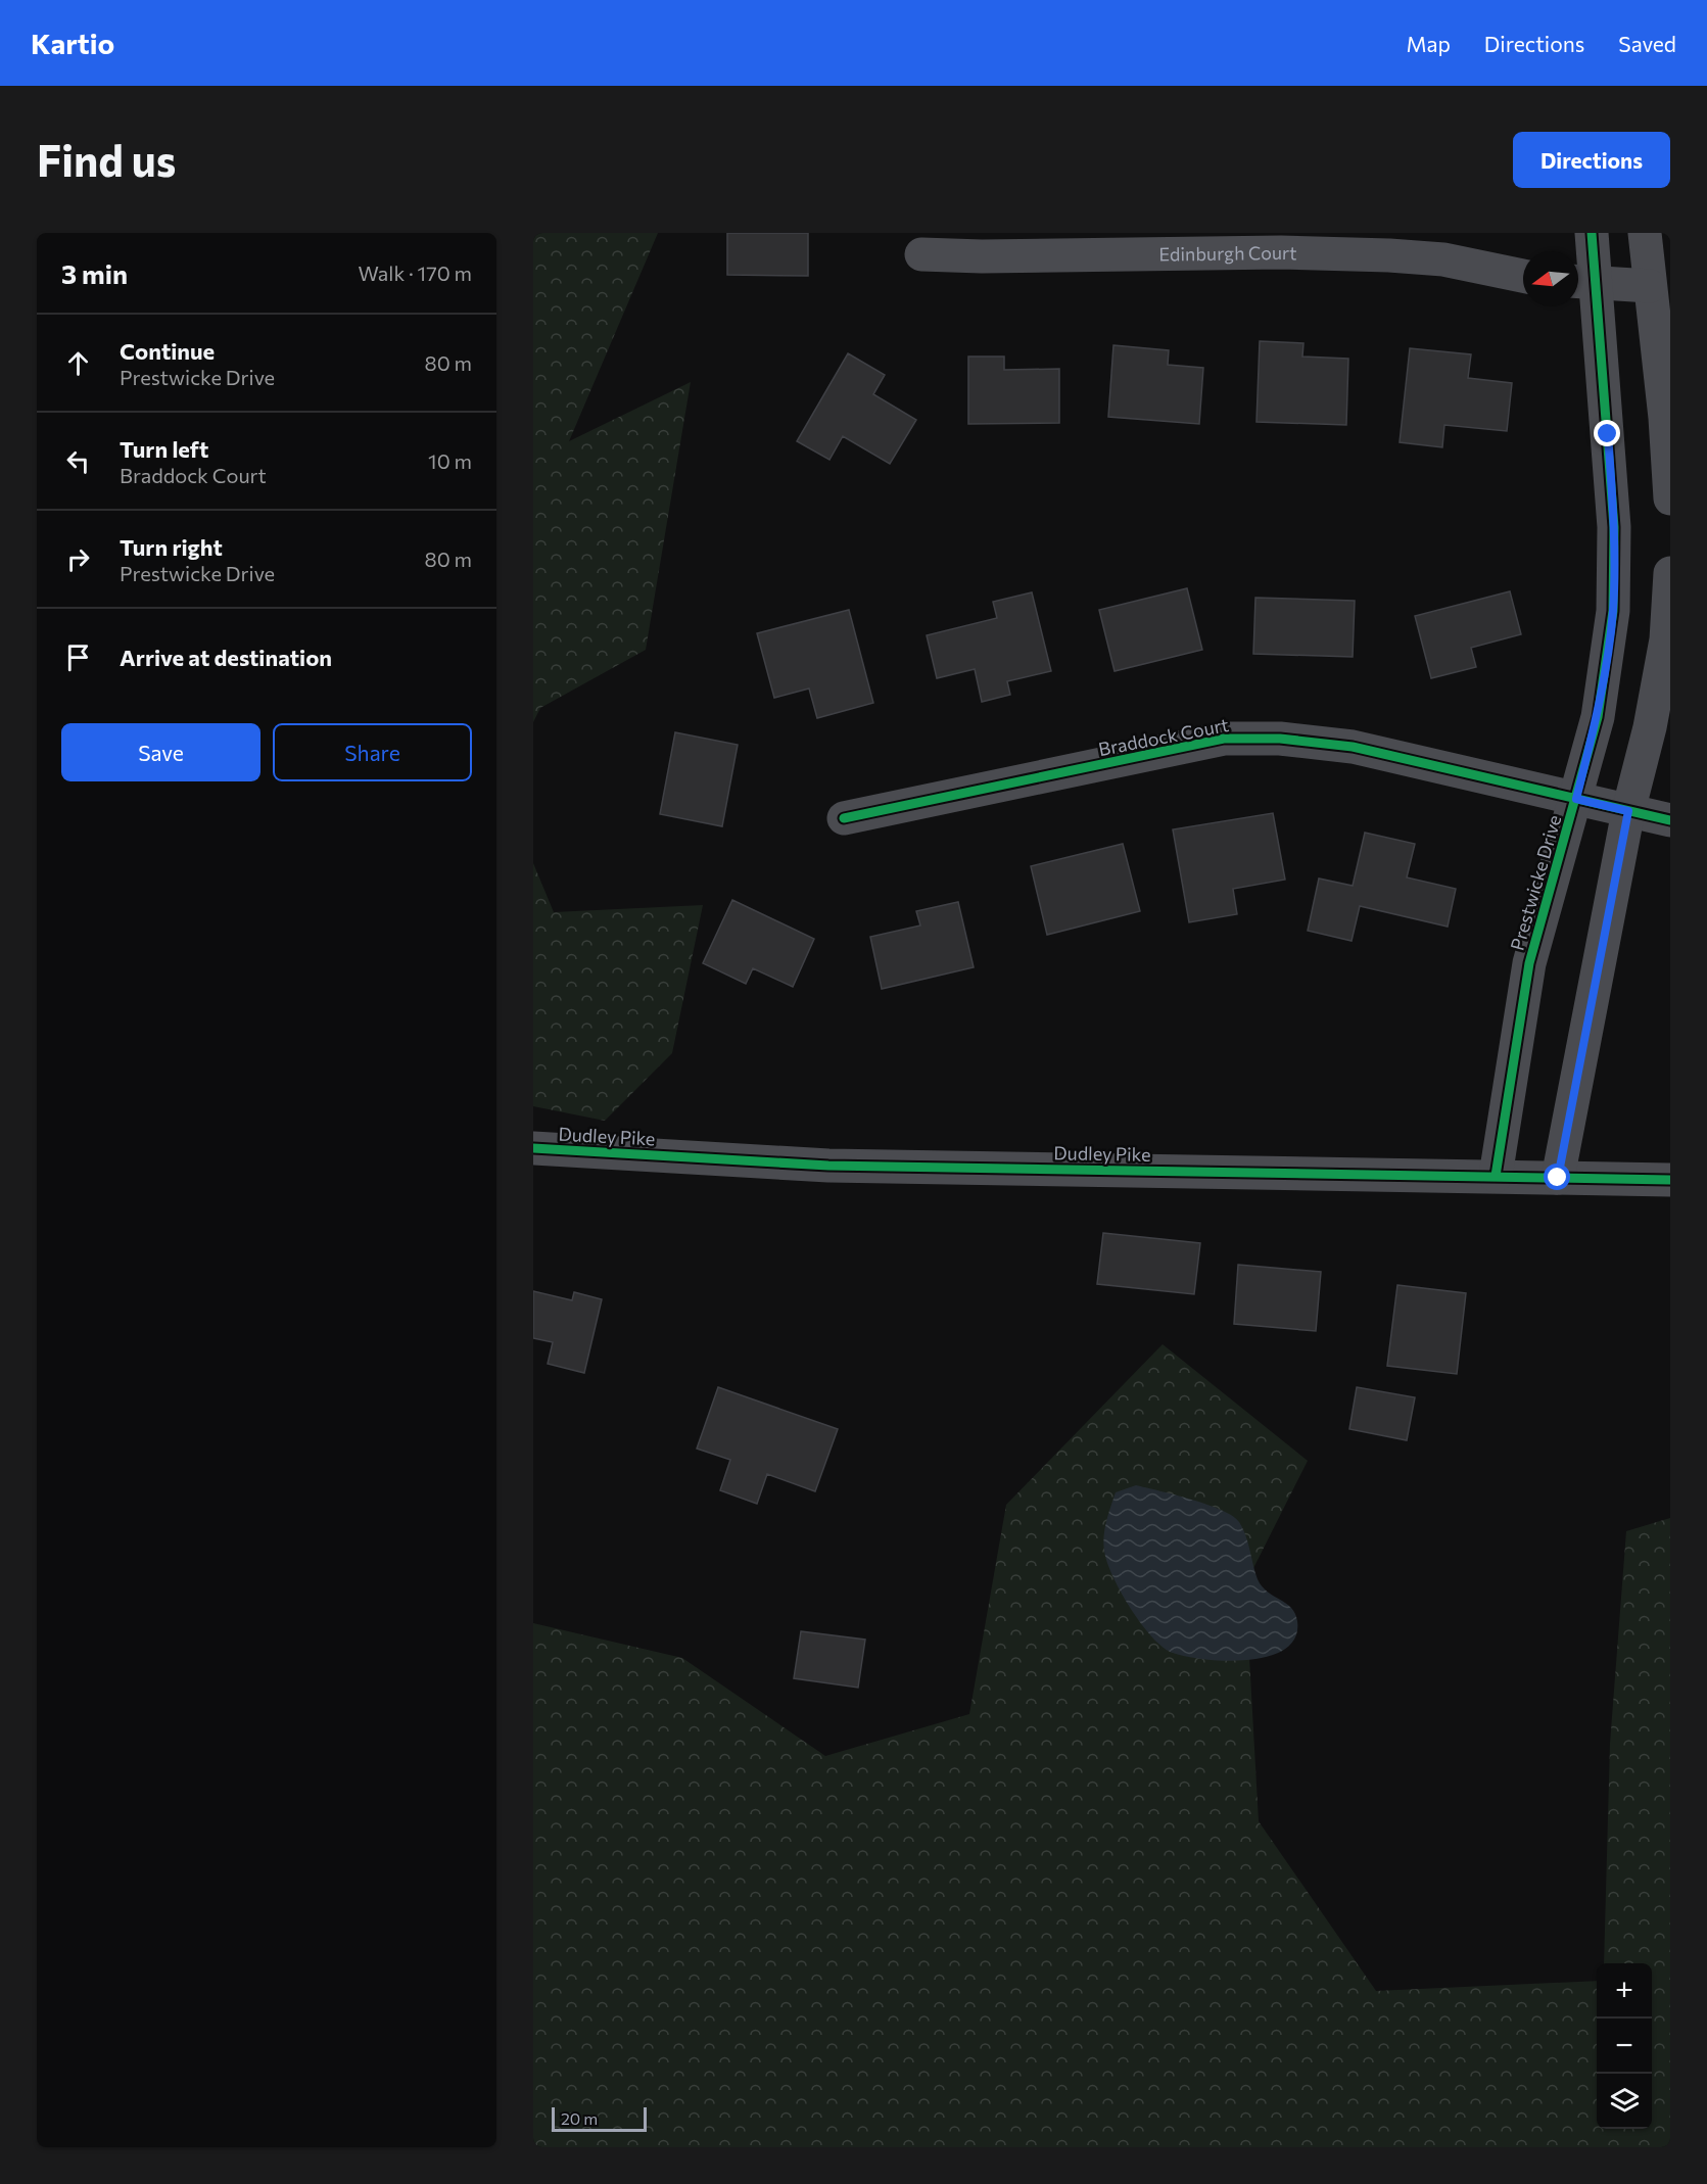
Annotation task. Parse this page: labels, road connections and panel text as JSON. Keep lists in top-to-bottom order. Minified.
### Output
{"streets":{"street":["Edinburgh Court","Braddock Court","Prestwicke Drive","Dudley Pike"]},"crossings":[["Braddock Court","Prestwicke Drive"],["Prestwicke Drive","Dudley Pike"]],"scale_bar":"20 m","north":"left","page":{"header":"Kartio","nav":["Map","Directions","Saved"],"buttons":["Directions",["Save","Share"]],"title":"Find us","heading":["3 min","Walk · 170 m"],"list":[["Continue","Prestwicke Drive","80 m"],["Turn left","Braddock Court","10 m"],["Turn right","Prestwicke Drive","80 m"],"Arrive at destination"],"map_buttons":["+","−"],"scale":"20 m"}}
